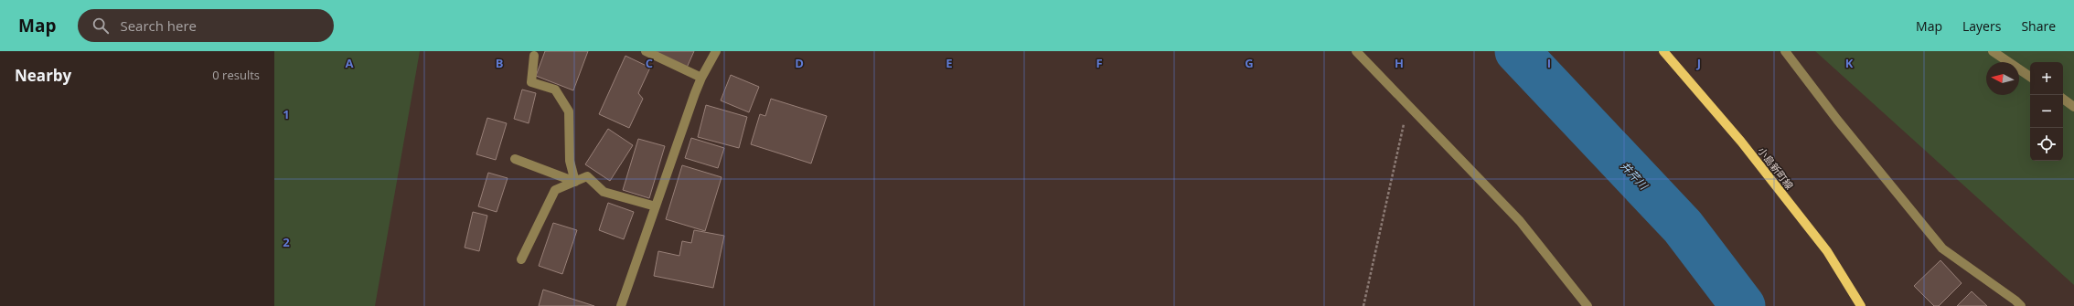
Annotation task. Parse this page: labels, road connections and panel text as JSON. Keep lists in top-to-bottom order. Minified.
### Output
{"streets":{"main road":["小島新町線"]},"water":["井芹川"],"north":"left","page":{"header":"Map","search":"Search here","nav":["Map","Layers","Share"],"heading":["Nearby","0 results"],"map_buttons":["+","−"]},"grid":{"columns":["A","B","C","D","E","F","G","H","I","J","K"],"rows":["1","2"]}}
